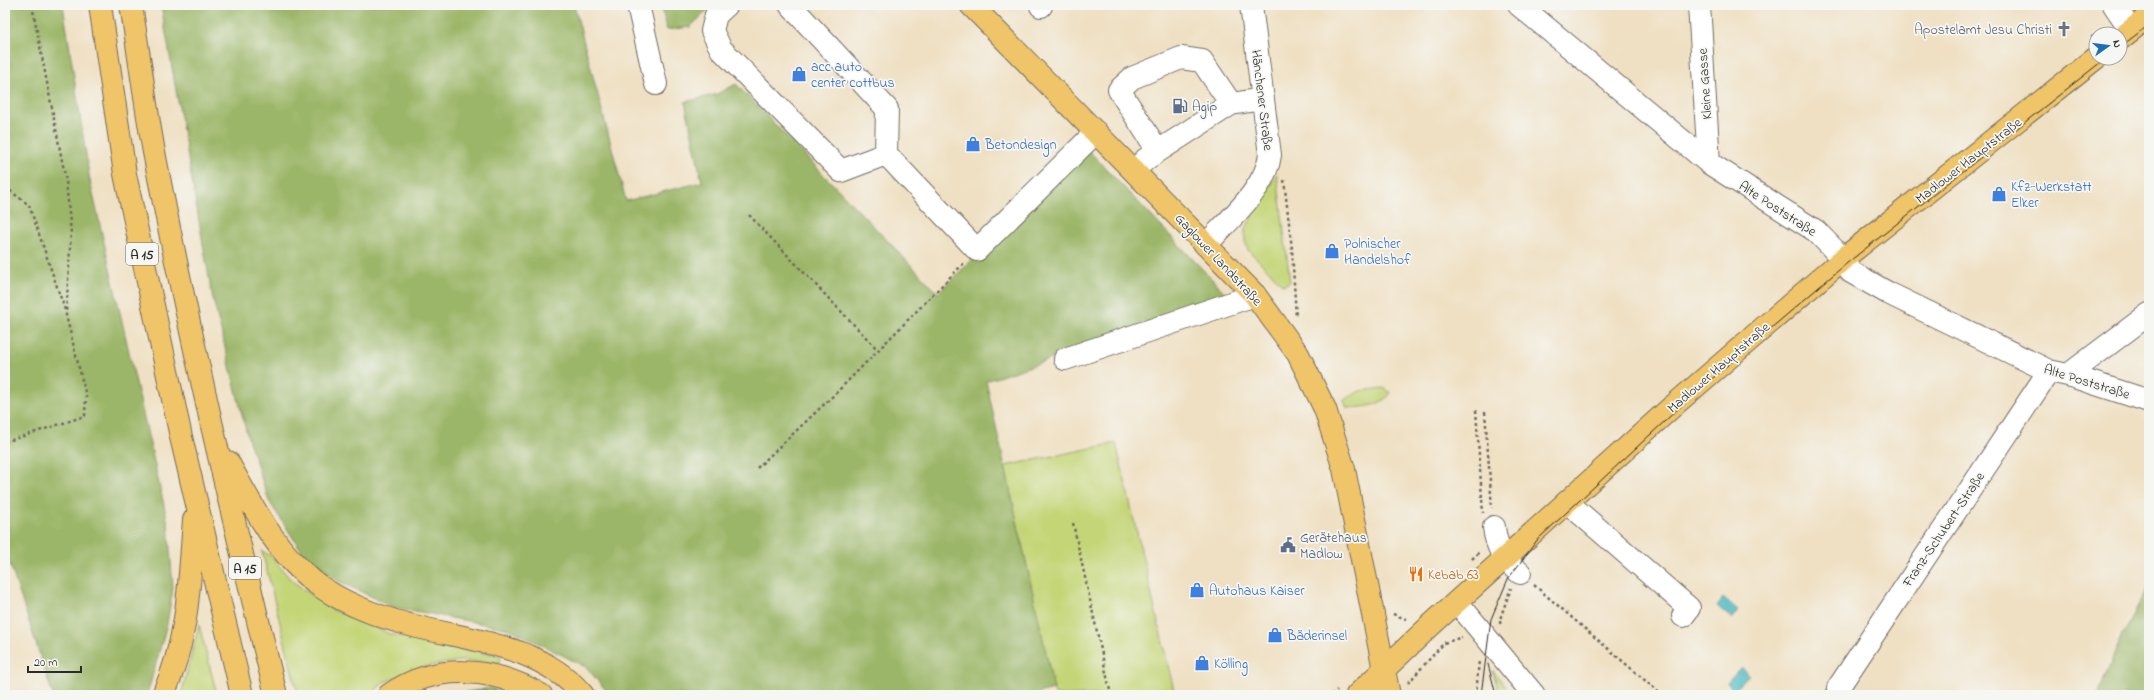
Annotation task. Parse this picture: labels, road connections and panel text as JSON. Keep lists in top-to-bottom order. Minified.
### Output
{"streets":{"main road":["Madlower Hauptstraße","A 15","Gaglower Landstraße"],"street":["Kleine Gasse","Hänchener Straße","Alte Poststraße","Franz-Schubert-Straße"]},"crossings":[["Kleine Gasse","Alte Poststraße"],["Hänchener Straße","Gaglower Landstraße"],["Madlower Hauptstraße","Alte Poststraße"],["Madlower Hauptstraße","Gaglower Landstraße"],["Alte Poststraße","Franz-Schubert-Straße"]],"places":{"church":["Apostelamt Jesu Christi"],"shop":["acc auto center cottbus","Betondesign","Kfz-Werkstatt Elker","Polnischer Handelshof","Autohaus Kaiser","Bäderinsel","Kölling"],"fuel station":["Agip"],"public building":["Gerätehaus Madlow"],"restaurant":["Kebab 63"]},"scale_bar":"20 m","north":"right"}
